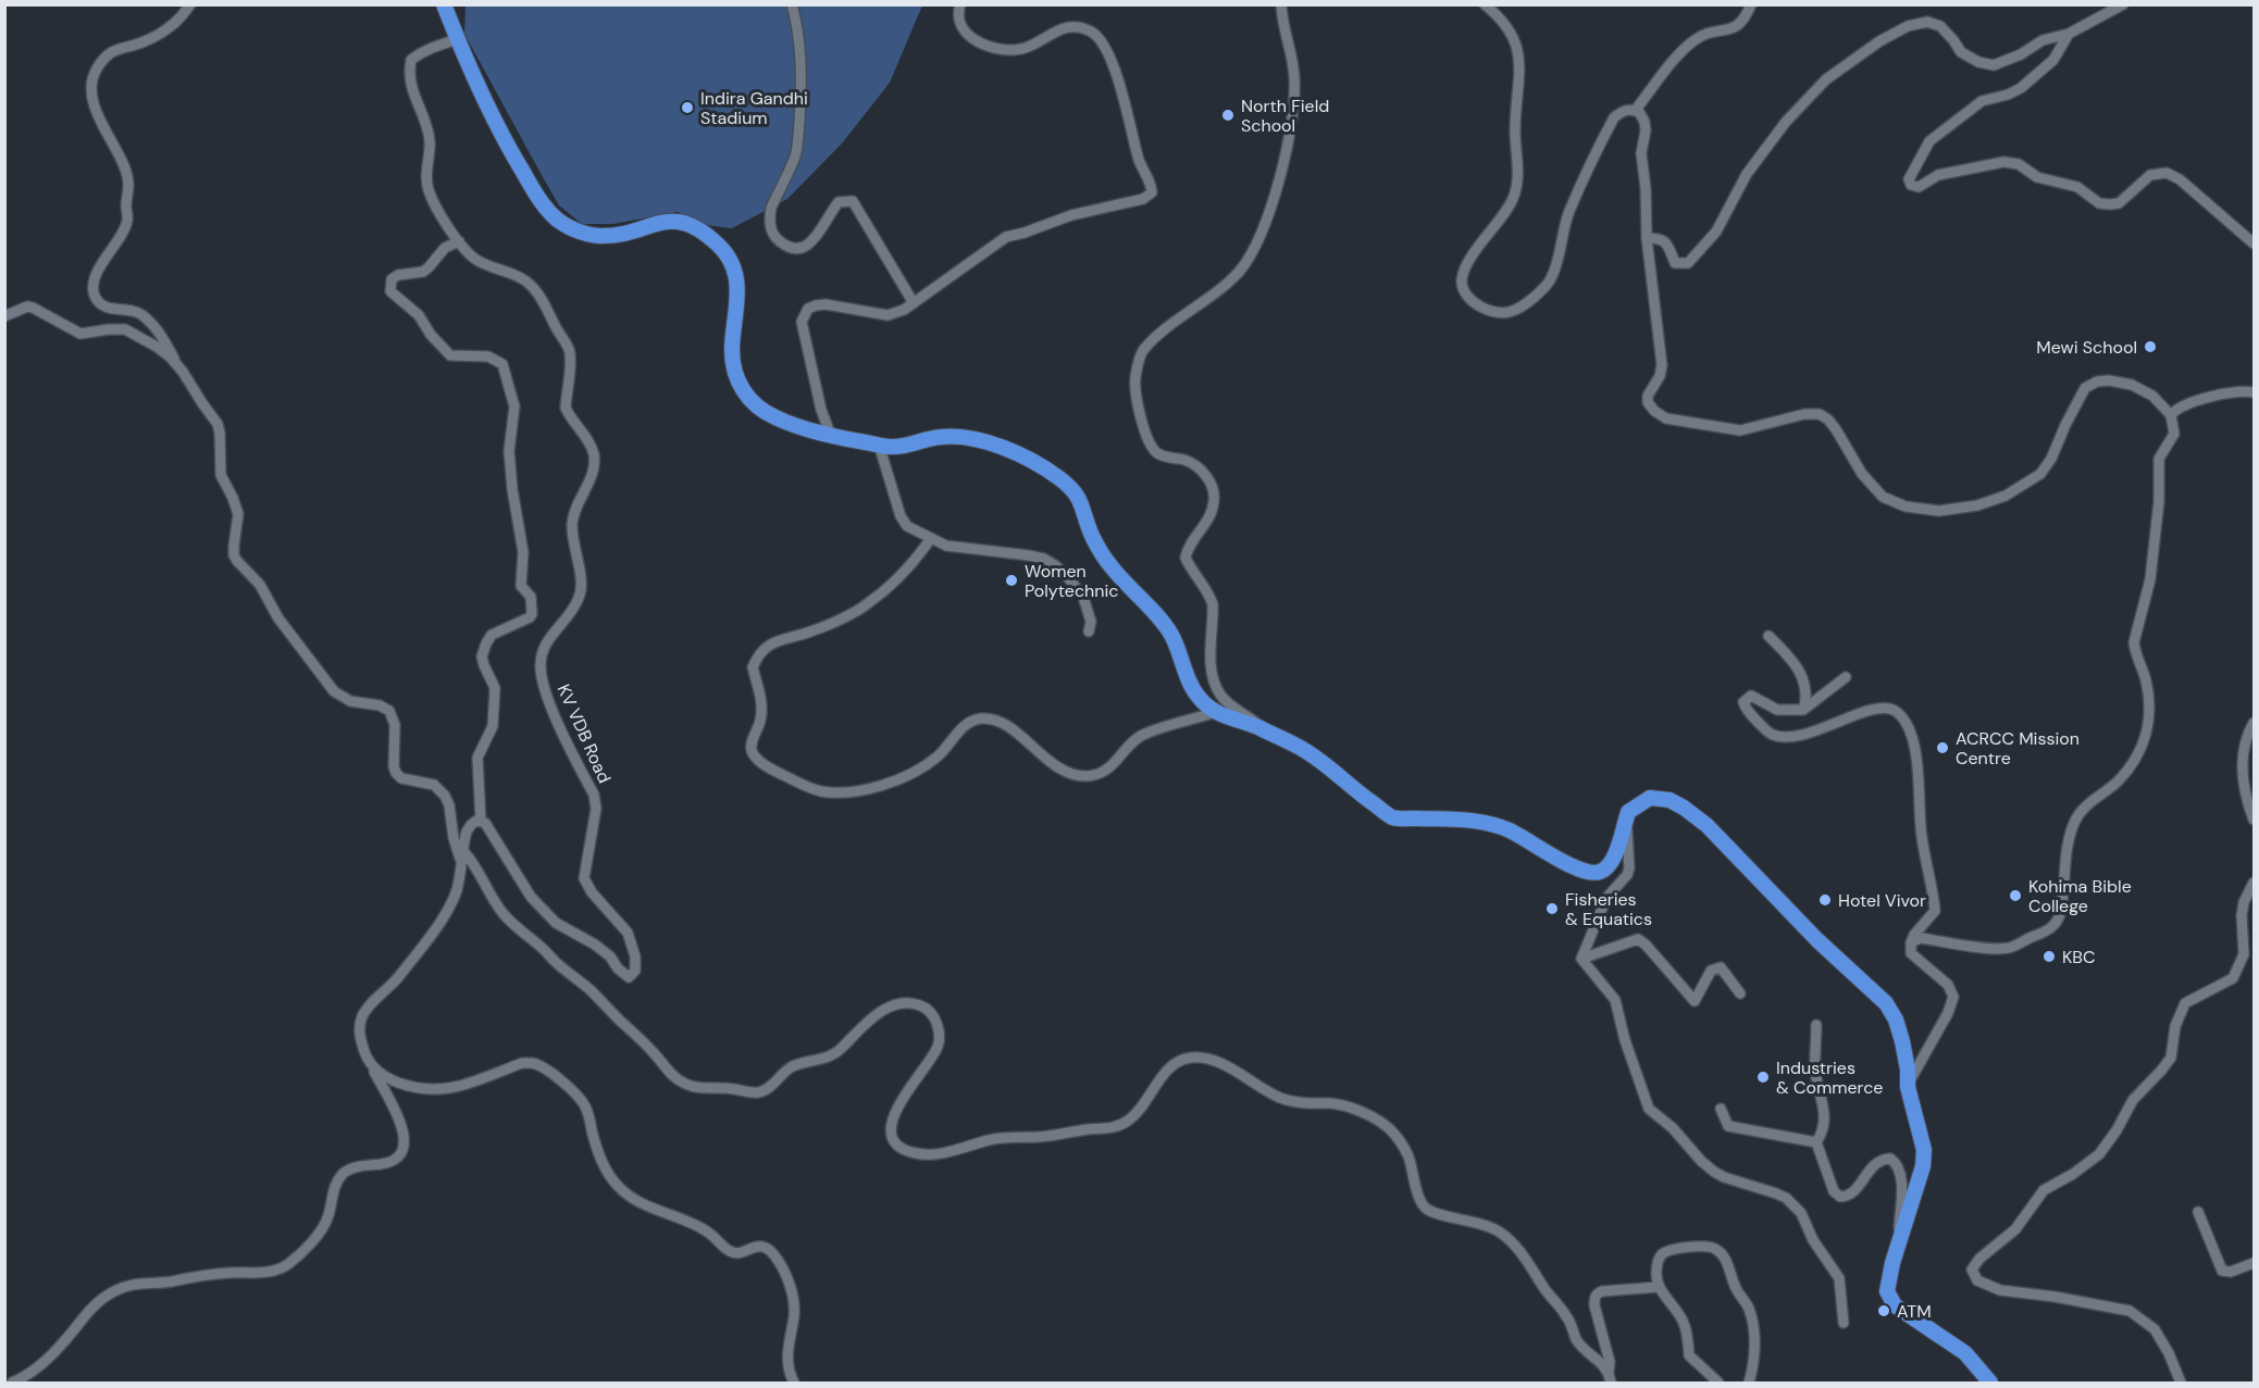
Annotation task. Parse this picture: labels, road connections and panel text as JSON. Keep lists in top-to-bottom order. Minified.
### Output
{"streets":{"street":["KV VDB Road"]},"places":["Indira Gandhi Stadium","North Field School","Mewi School","Women Polytechnic","ACRCC Mission Centre","Kohima Bible College","Hotel Vivor","Fisheries & Equatics","KBC","Industries & Commerce","ATM"]}
